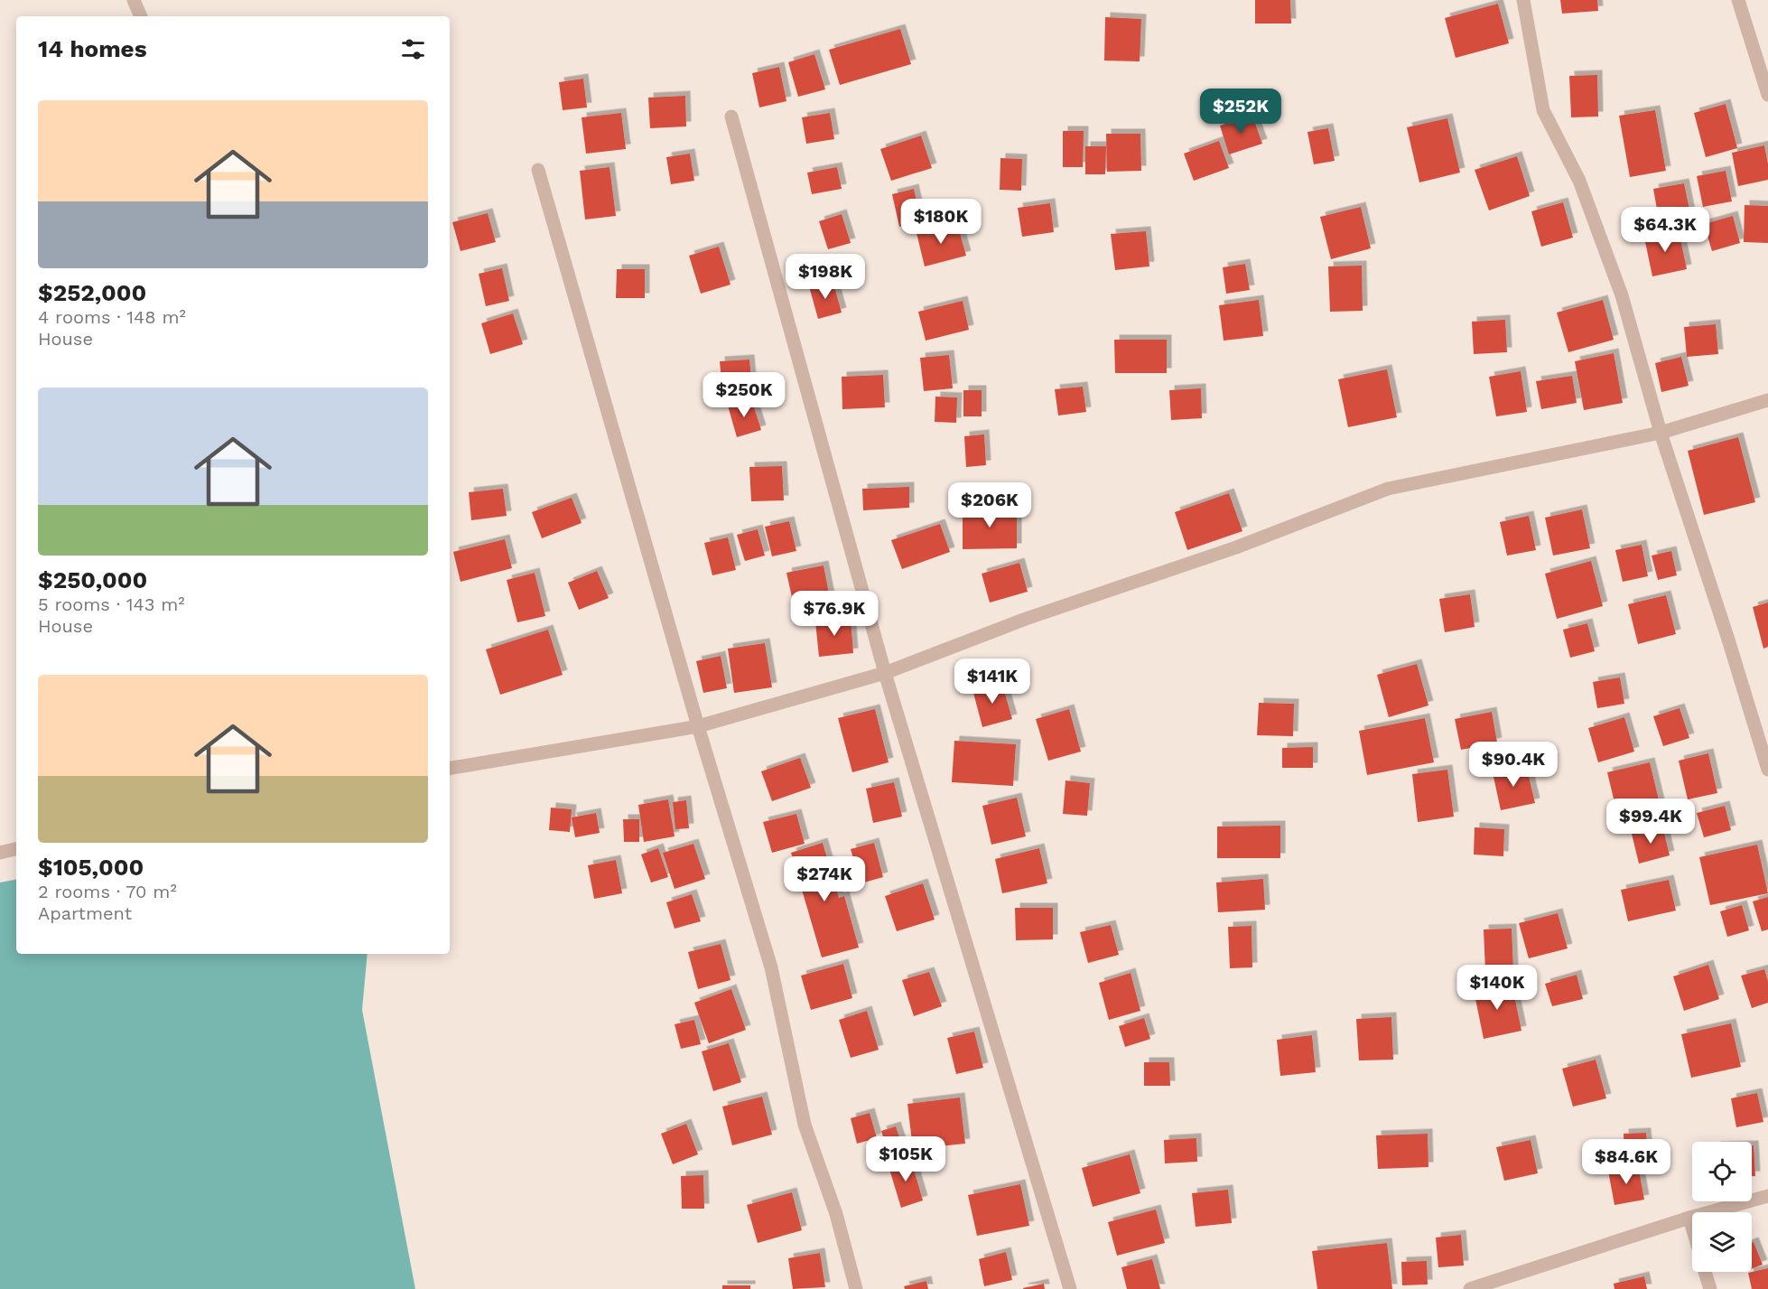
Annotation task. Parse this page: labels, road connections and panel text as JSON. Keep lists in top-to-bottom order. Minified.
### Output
{"page":{"heading":"14 homes","list":[{"name":"$252,000","note":"4 rooms · 148 m² · House"},{"name":"$250,000","note":"5 rooms · 143 m² · House"},{"name":"$105,000","note":"2 rooms · 70 m² · Apartment"}],"price":["$252K","$180K","$64.3K","$198K","$250K","$206K","$76.9K","$141K","$90.4K","$99.4K","$274K","$140K","$105K","$84.6K"]}}
